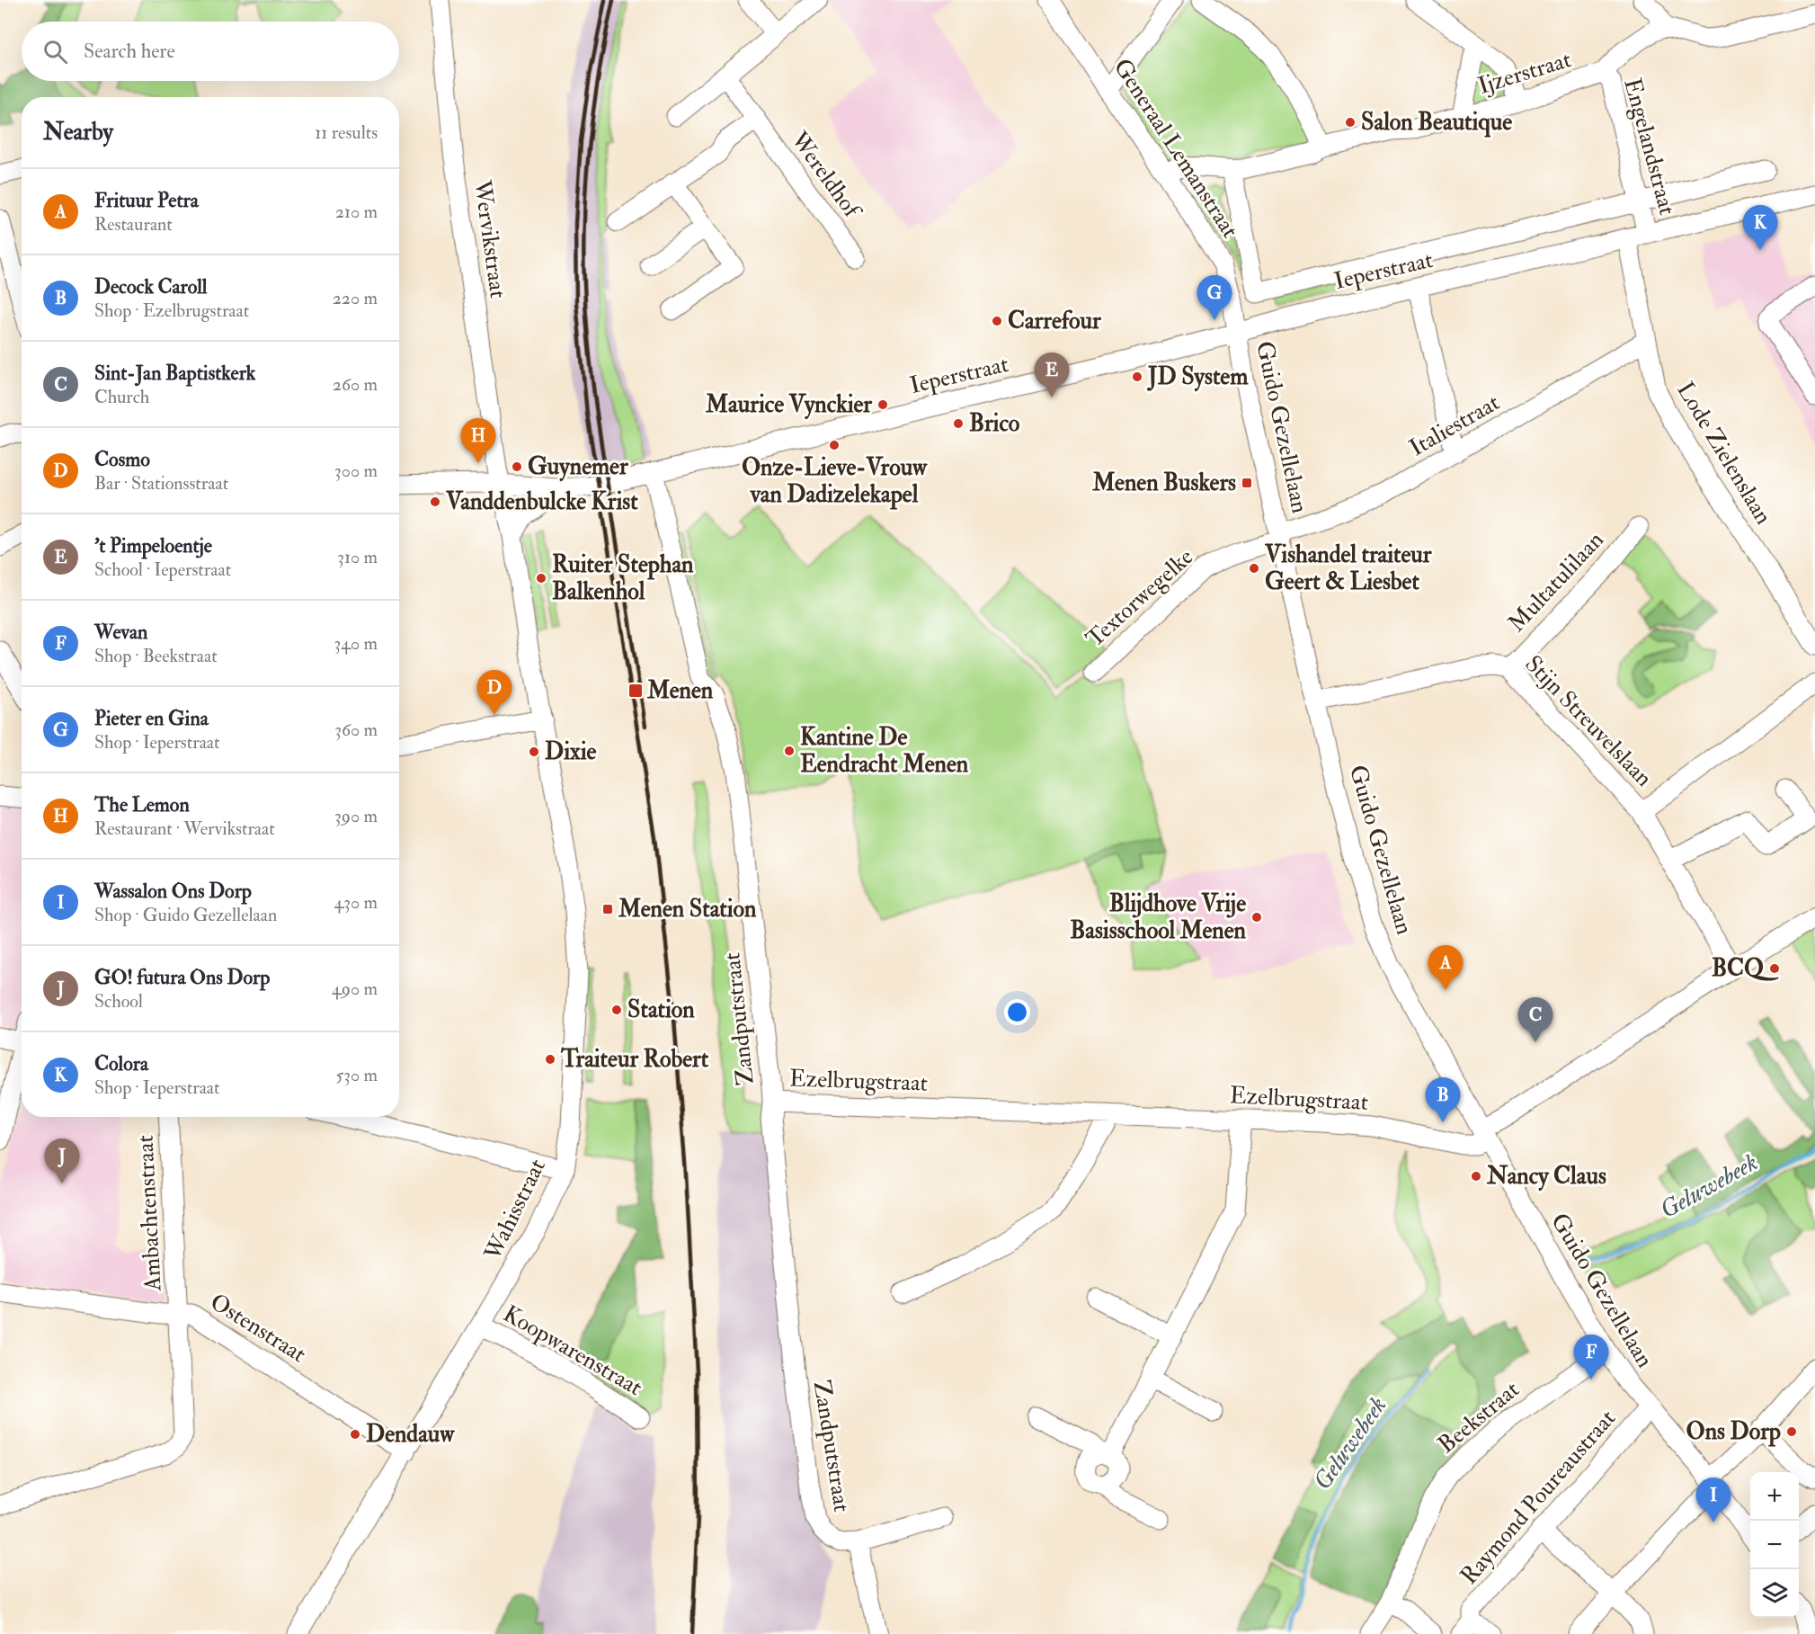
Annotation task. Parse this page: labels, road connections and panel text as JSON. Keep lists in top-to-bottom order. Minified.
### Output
{"streets":{"street":["Ijzerstraat","Engelandstraat","Generaal Lemanstraat","Wereldhof","Wervikstraat","Ieperstraat","Italiestraat","Guido Gezellelaan","Lode Zielenslaan","Multatulilaan","Textorwegelke","Stijn Streuvelslaan","Zandputstraat","Ezelbrugstraat","Wahisstraat","Ambachtenstraat","Ostenstraat","Koopwarenstraat","Beekstraat","Raymond Poureaustraat"]},"crossings":[["Ijzerstraat","Engelandstraat"],["Ijzerstraat","Generaal Lemanstraat"],["Engelandstraat","Ieperstraat"],["Generaal Lemanstraat","Ieperstraat"],["Generaal Lemanstraat","Guido Gezellelaan"],["Wervikstraat","Ieperstraat"],["Wervikstraat","Wahisstraat"],["Ieperstraat","Guido Gezellelaan"],["Ieperstraat","Lode Zielenslaan"],["Ieperstraat","Zandputstraat"],["Italiestraat","Guido Gezellelaan"],["Italiestraat","Lode Zielenslaan"],["Italiestraat","Textorwegelke"],["Guido Gezellelaan","Textorwegelke"],["Guido Gezellelaan","Stijn Streuvelslaan"],["Guido Gezellelaan","Ezelbrugstraat"],["Guido Gezellelaan","Beekstraat"],["Guido Gezellelaan","Raymond Poureaustraat"],["Multatulilaan","Stijn Streuvelslaan"],["Stijn Streuvelslaan","Ezelbrugstraat"],["Zandputstraat","Ezelbrugstraat"],["Wahisstraat","Ostenstraat"],["Wahisstraat","Koopwarenstraat"],["Ambachtenstraat","Ostenstraat"]],"water":["Geluwebeek"],"places":{"other":["Salon Beautique","Carrefour","JD System","Maurice Vynckier","Brico","Onze-Lieve-Vrouw van Dadizelekapel","Guynemer","Vanddenbulcke Krist","Vishandel traiteur Geert & Liesbet","Ruiter Stephan Balkenhol","Kantine De Eendracht Menen","Dixie","Blijdhove Vrije Basisschool Menen","BCQ","Station","Traiteur Robert","Nancy Claus","Ons Dorp","Dendauw"],"transit":["Menen Buskers","Menen","Menen Station"]},"page":{"search":"Search here","heading":["Nearby","11 results"],"list":[{"mark":"A","name":"Frituur Petra","note":"Restaurant","value":"210 m"},{"mark":"B","name":"Decock Caroll","note":"Shop · Ezelbrugstraat","value":"220 m"},{"mark":"C","name":"Sint-Jan Baptistkerk","note":"Church","value":"260 m"},{"mark":"D","name":"Cosmo","note":"Bar · Stationsstraat","value":"300 m"},{"mark":"E","name":"'t Pimpeloentje","note":"School · Ieperstraat","value":"310 m"},{"mark":"F","name":"Wevan","note":"Shop · Beekstraat","value":"340 m"},{"mark":"G","name":"Pieter en Gina","note":"Shop · Ieperstraat","value":"360 m"},{"mark":"H","name":"The Lemon","note":"Restaurant · Wervikstraat","value":"390 m"},{"mark":"I","name":"Wassalon Ons Dorp","note":"Shop · Guido Gezellelaan","value":"430 m"},{"mark":"J","name":"GO! futura Ons Dorp","note":"School","value":"490 m"},{"mark":"K","name":"Colora","note":"Shop · Ieperstraat","value":"530 m"}],"pins":["K","G","E","H","D","A","C","B","J","F","I"],"map_buttons":["+","−"]}}
